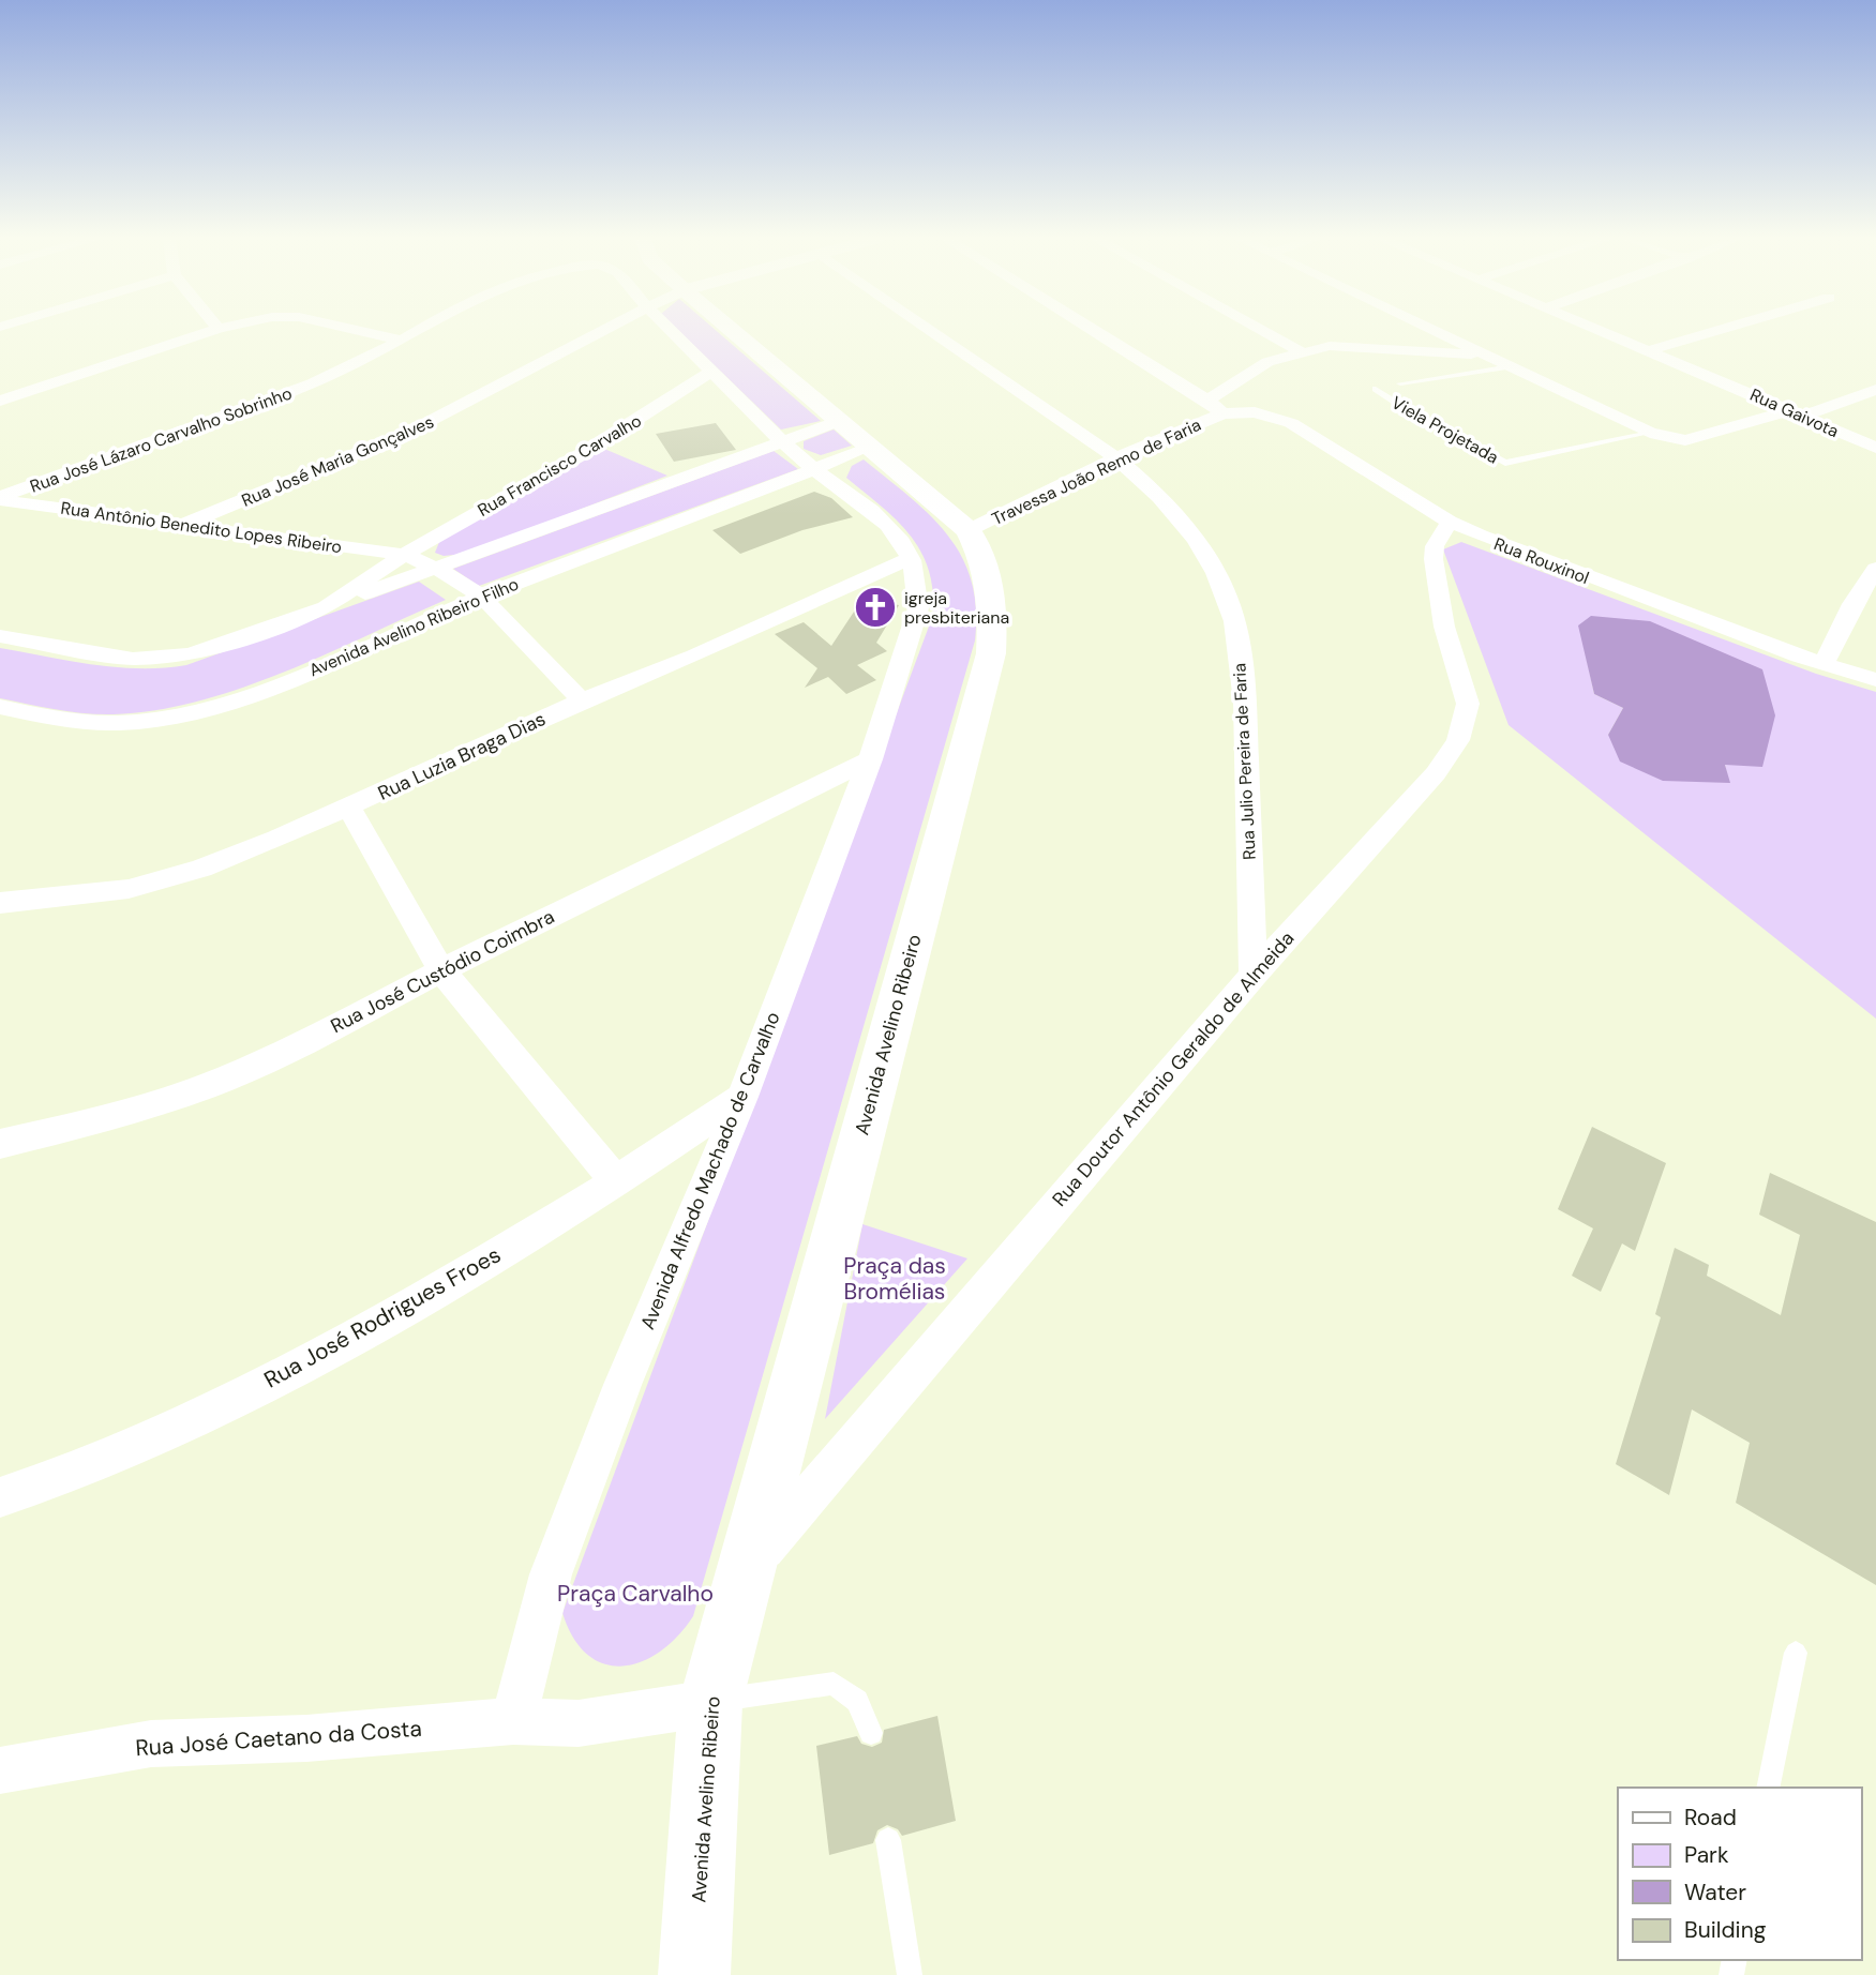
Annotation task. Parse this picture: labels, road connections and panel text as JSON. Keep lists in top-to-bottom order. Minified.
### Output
{"streets":{"main road":["Avenida Avelino Ribeiro"],"street":["Rua Gaivota","Rua José Lázaro Carvalho Sobrinho","Rua José Maria Gonçalves","Rua Francisco Carvalho","Travessa João Remo de Faria","Rua Antônio Benedito Lopes Ribeiro","Rua Rouxinol","Avenida Avelino Ribeiro Filho","Rua Luzia Braga Dias","Rua Julio Pereira de Faria","Rua José Custódio Coimbra","Rua Doutor Antônio Geraldo de Almeida","Avenida Alfredo Machado de Carvalho","Rua José Rodrigues Froes","Rua José Caetano da Costa"],"lane":["Viela Projetada"]},"crossings":[["Rua José Lázaro Carvalho Sobrinho","Rua Francisco Carvalho"],["Rua José Lázaro Carvalho Sobrinho","Rua Antônio Benedito Lopes Ribeiro"],["Rua José Lázaro Carvalho Sobrinho","Avenida Alfredo Machado de Carvalho"],["Rua José Maria Gonçalves","Rua Antônio Benedito Lopes Ribeiro"],["Rua Francisco Carvalho","Rua Antônio Benedito Lopes Ribeiro"],["Rua Francisco Carvalho","Avenida Alfredo Machado de Carvalho"],["Travessa João Remo de Faria","Rua Rouxinol"],["Travessa João Remo de Faria","Rua Julio Pereira de Faria"],["Travessa João Remo de Faria","Avenida Avelino Ribeiro"],["Rua Antônio Benedito Lopes Ribeiro","Avenida Avelino Ribeiro Filho"],["Rua Antônio Benedito Lopes Ribeiro","Rua Luzia Braga Dias"],["Rua Rouxinol","Rua Doutor Antônio Geraldo de Almeida"],["Avenida Avelino Ribeiro Filho","Avenida Alfredo Machado de Carvalho"],["Rua Luzia Braga Dias","Avenida Alfredo Machado de Carvalho"],["Rua Julio Pereira de Faria","Rua Doutor Antônio Geraldo de Almeida"],["Rua José Custódio Coimbra","Avenida Alfredo Machado de Carvalho"],["Avenida Avelino Ribeiro","Rua Doutor Antônio Geraldo de Almeida"],["Avenida Alfredo Machado de Carvalho","Rua José Rodrigues Froes"],["Avenida Alfredo Machado de Carvalho","Rua José Caetano da Costa"]],"parks":["Praça das Bromélias","Praça Carvalho"],"places":{"church":["igreja presbiteriana"]},"legend":["Road","Park","Water","Building"]}
